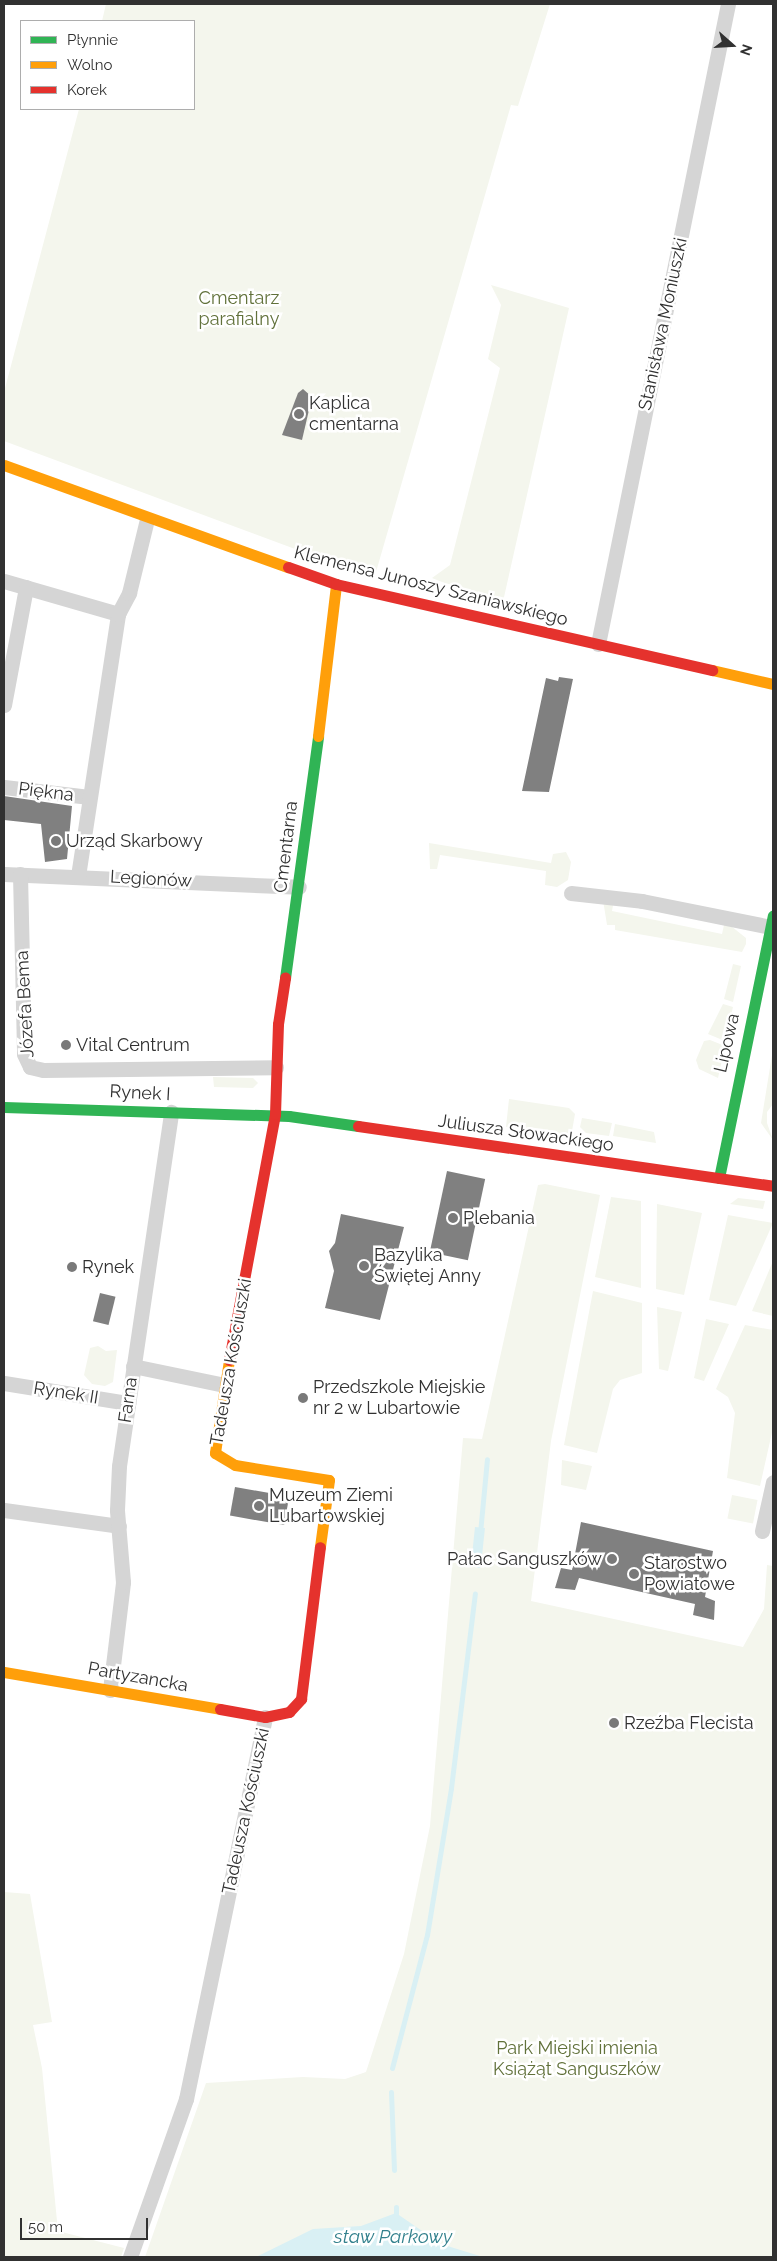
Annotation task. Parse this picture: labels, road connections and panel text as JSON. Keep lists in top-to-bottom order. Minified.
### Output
{"streets":{"street":["Stanisława Moniuszki","Klemensa Junoszy Szaniawskiego","Piękna","Cmentarna","Legionów","Józefa Bema","Lipowa","Rynek I","Juliusza Słowackiego","Tadeusza Kościuszki","Rynek II","Farna","Partyzancka"]},"crossings":[["Stanisława Moniuszki","Klemensa Junoszy Szaniawskiego"],["Klemensa Junoszy Szaniawskiego","Cmentarna"],["Cmentarna","Legionów"],["Cmentarna","Józefa Bema"],["Cmentarna","Rynek I"],["Cmentarna","Juliusza Słowackiego"],["Cmentarna","Tadeusza Kościuszki"],["Legionów","Józefa Bema"],["Lipowa","Juliusza Słowackiego"],["Rynek I","Juliusza Słowackiego"],["Rynek I","Tadeusza Kościuszki"],["Rynek I","Farna"],["Juliusza Słowackiego","Tadeusza Kościuszki"],["Tadeusza Kościuszki","Partyzancka"],["Rynek II","Farna"],["Farna","Partyzancka"]],"water":["staw Parkowy"],"parks":["Cmentarz parafialny","Park Miejski imienia Książąt Sanguszków"],"places":["Kaplica cmentarna","Urząd Skarbowy","Vital Centrum","Plebania","Bazylika Świętej Anny","Rynek","Przedszkole Miejskie nr 2 w Lubartowie","Muzeum Ziemi Lubartowskiej","Pałac Sanguszków","Starostwo Powiatowe","Rzeźba Flecista"],"legend":["Płynnie","Wolno","Korek"],"scale_bar":"50 m","north":"right"}
